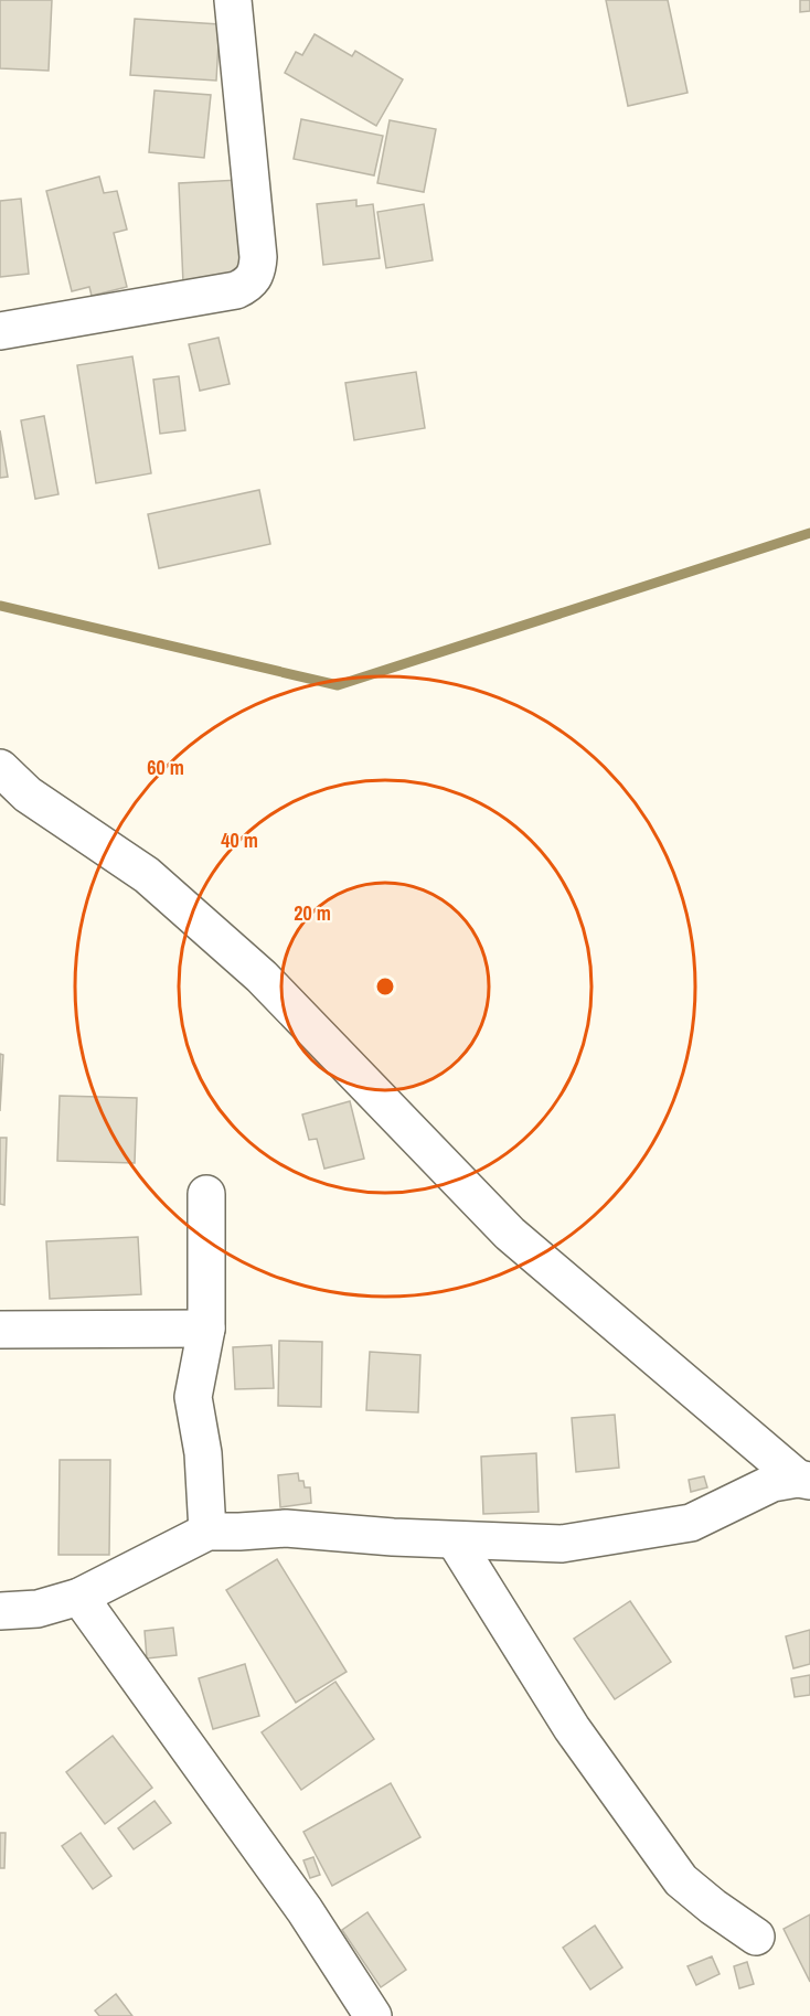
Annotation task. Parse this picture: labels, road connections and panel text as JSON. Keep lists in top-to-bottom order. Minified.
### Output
{"rings":["60 m","40 m","20 m"]}
